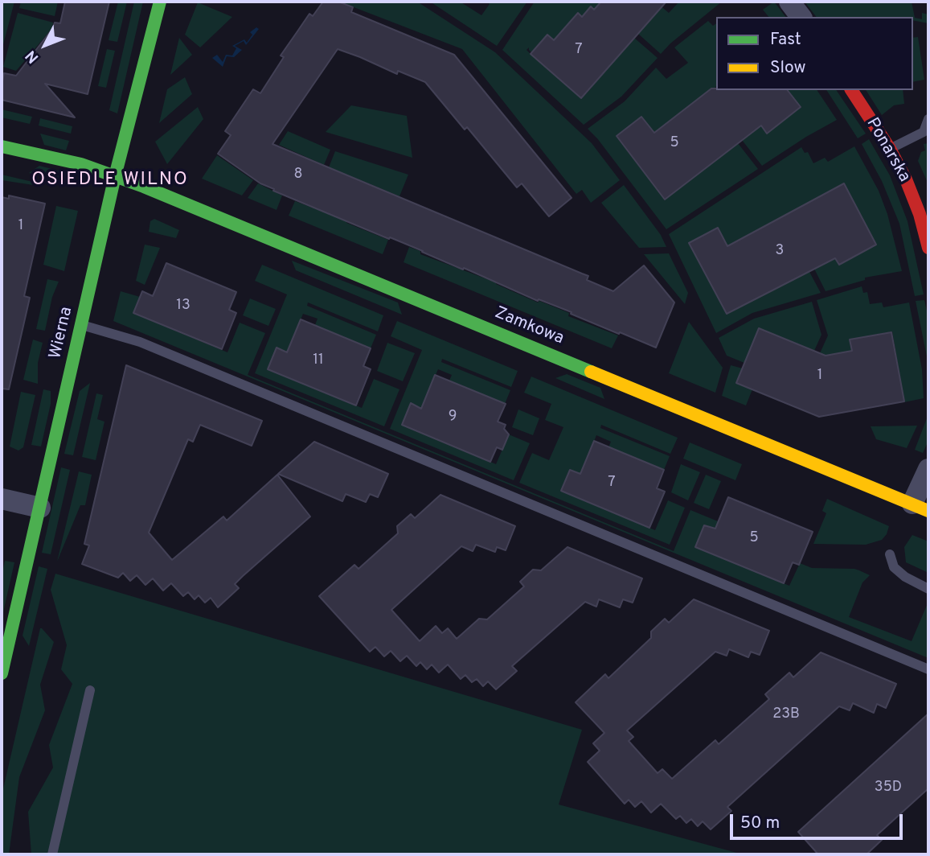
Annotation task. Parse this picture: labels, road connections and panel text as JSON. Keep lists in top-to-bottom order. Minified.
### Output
{"streets":{"street":["Ponarska","Zamkowa","Wierna"]},"crossings":[["Zamkowa","Wierna"]],"districts":["OSIEDLE WILNO"],"house_numbers":["7","5","8","1","3","13","11","1","9","7","5","23B","35D"],"legend":["Fast","Slow"],"scale_bar":"50 m","north":"bottom left"}
